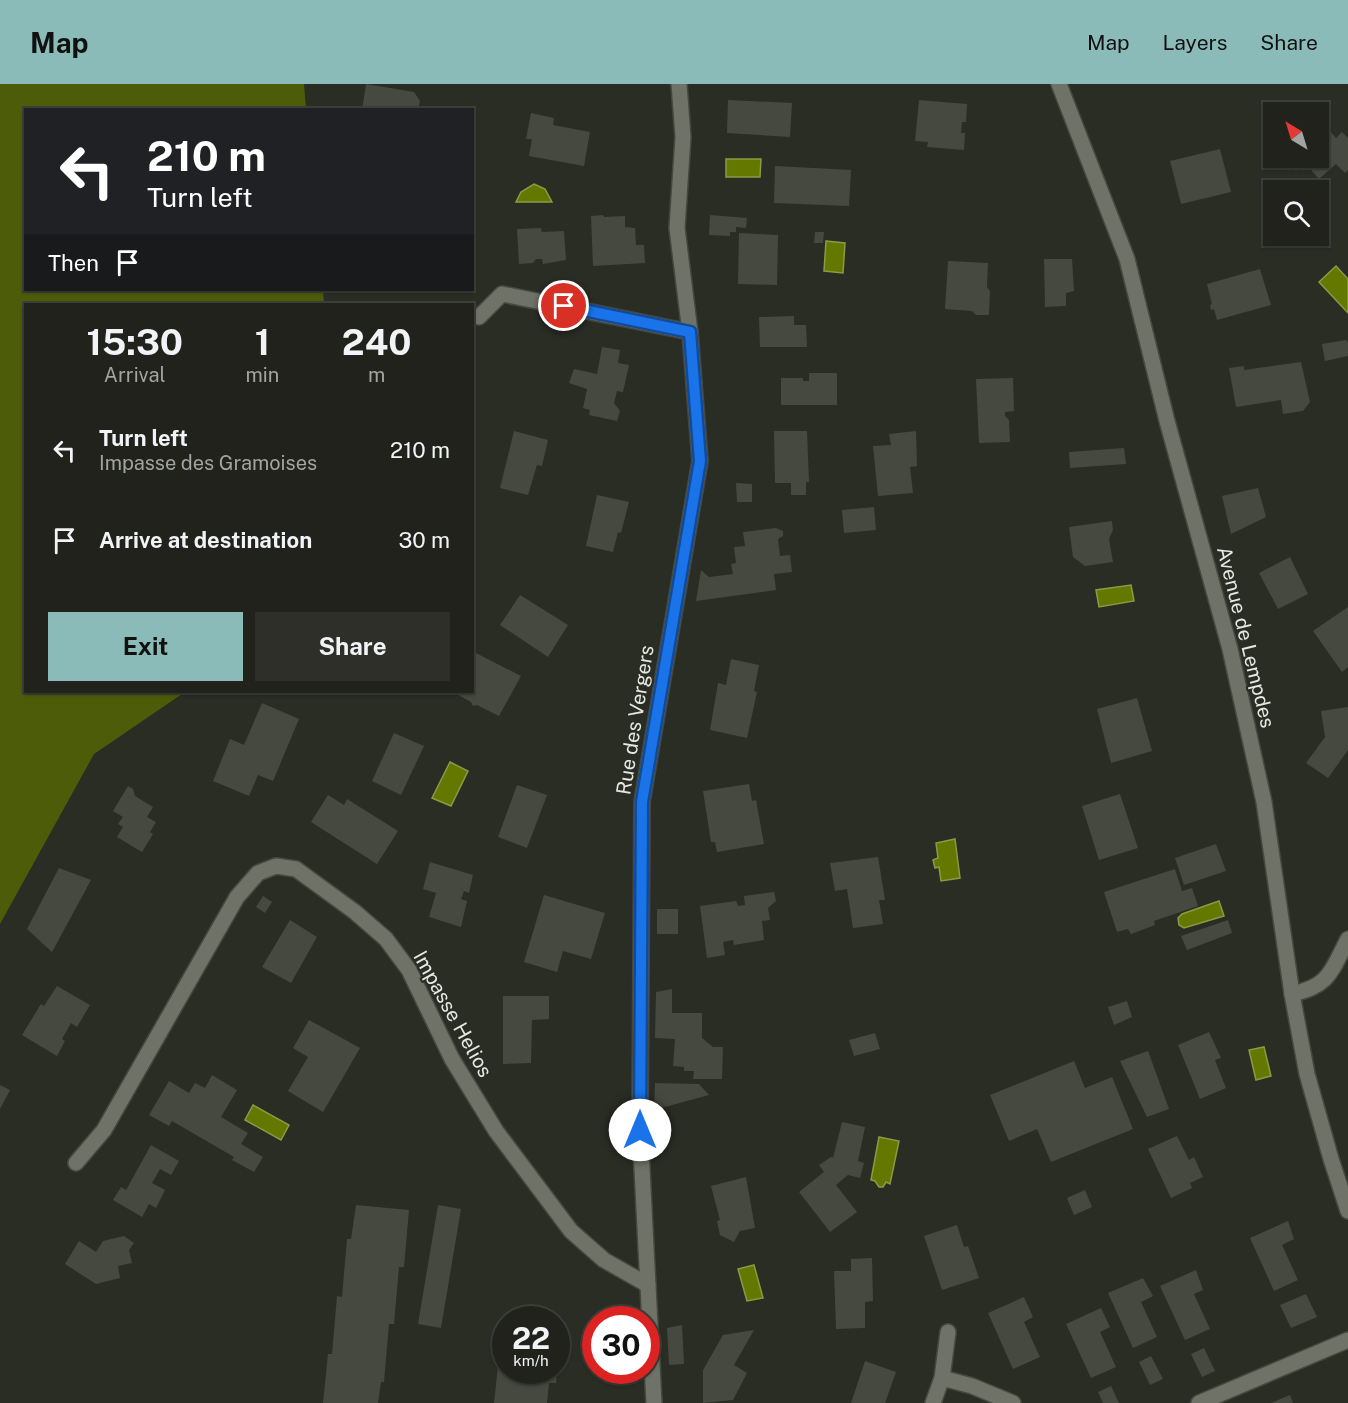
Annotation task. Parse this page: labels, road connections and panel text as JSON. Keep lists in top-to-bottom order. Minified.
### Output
{"streets":{"street":["Avenue de Lempdes","Rue des Vergers","Impasse Helios"]},"crossings":[["Rue des Vergers","Impasse Helios"]],"north":"top left","page":{"header":"Map","nav":["Map","Layers","Share"],"turn":["210 m","Turn left"],"then":"Then","eta":["15:30","Arrival","1","min","240","m"],"list":[{"name":"Turn left","note":"Impasse des Gramoises","value":"210 m"},{"name":"Arrive at destination","value":"30 m"}],"buttons":["Exit","Share"],"speed":"22 km/h","limit":"30"}}
